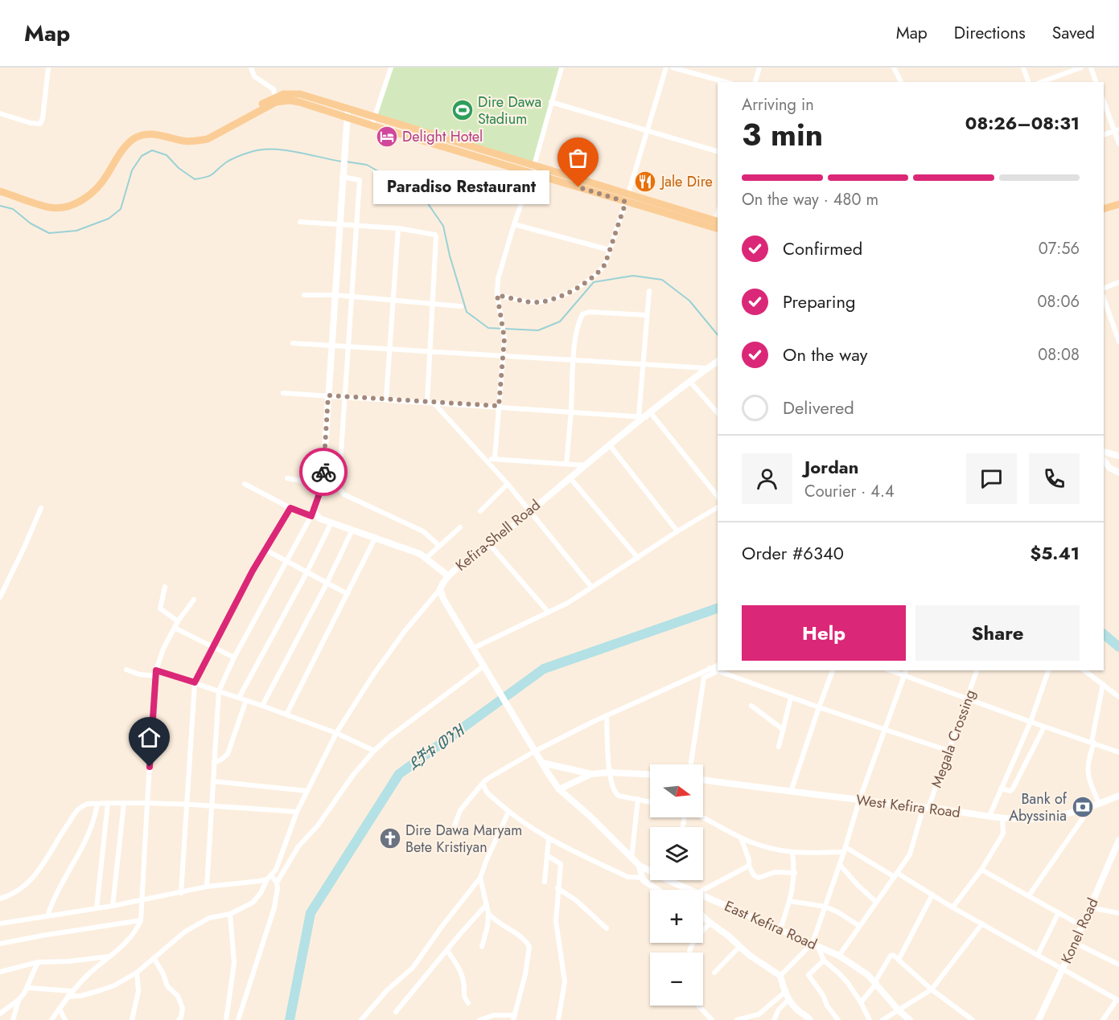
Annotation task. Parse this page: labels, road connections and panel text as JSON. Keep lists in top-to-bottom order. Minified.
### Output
{"streets":{"main road":["Kefira-Shell Road","West Kefira Road","East Kefira Road","Konel Road"],"street":["Megala Crossing"]},"crossings":[["Megala Crossing","West Kefira Road"],["Megala Crossing","East Kefira Road"]],"water":["ደቻቱ ወንዝ"],"places":{"sports":["Dire Dawa Stadium"],"hotel":["Delight Hotel"],"restaurant":["Jale Dire"],"other":["Paradiso Restaurant"],"bank":["Bank of Abyssinia"],"church":["Dire Dawa Maryam Bete Kristiyan"]},"north":"right","page":{"header":"Map","nav":["Map","Directions","Saved"],"heading":["3 min","Arriving in","08:26–08:31"],"panel":["Jordan","Courier · 4.4","Order #6340","$5.41"],"bar":"On the way · 480 m","bubble":"Paradiso Restaurant","list":[["Confirmed","07:56"],["Preparing","08:06"],["On the way","08:08"],"Delivered"],"buttons":["Help","Share"],"map_buttons":["+","−"]}}
